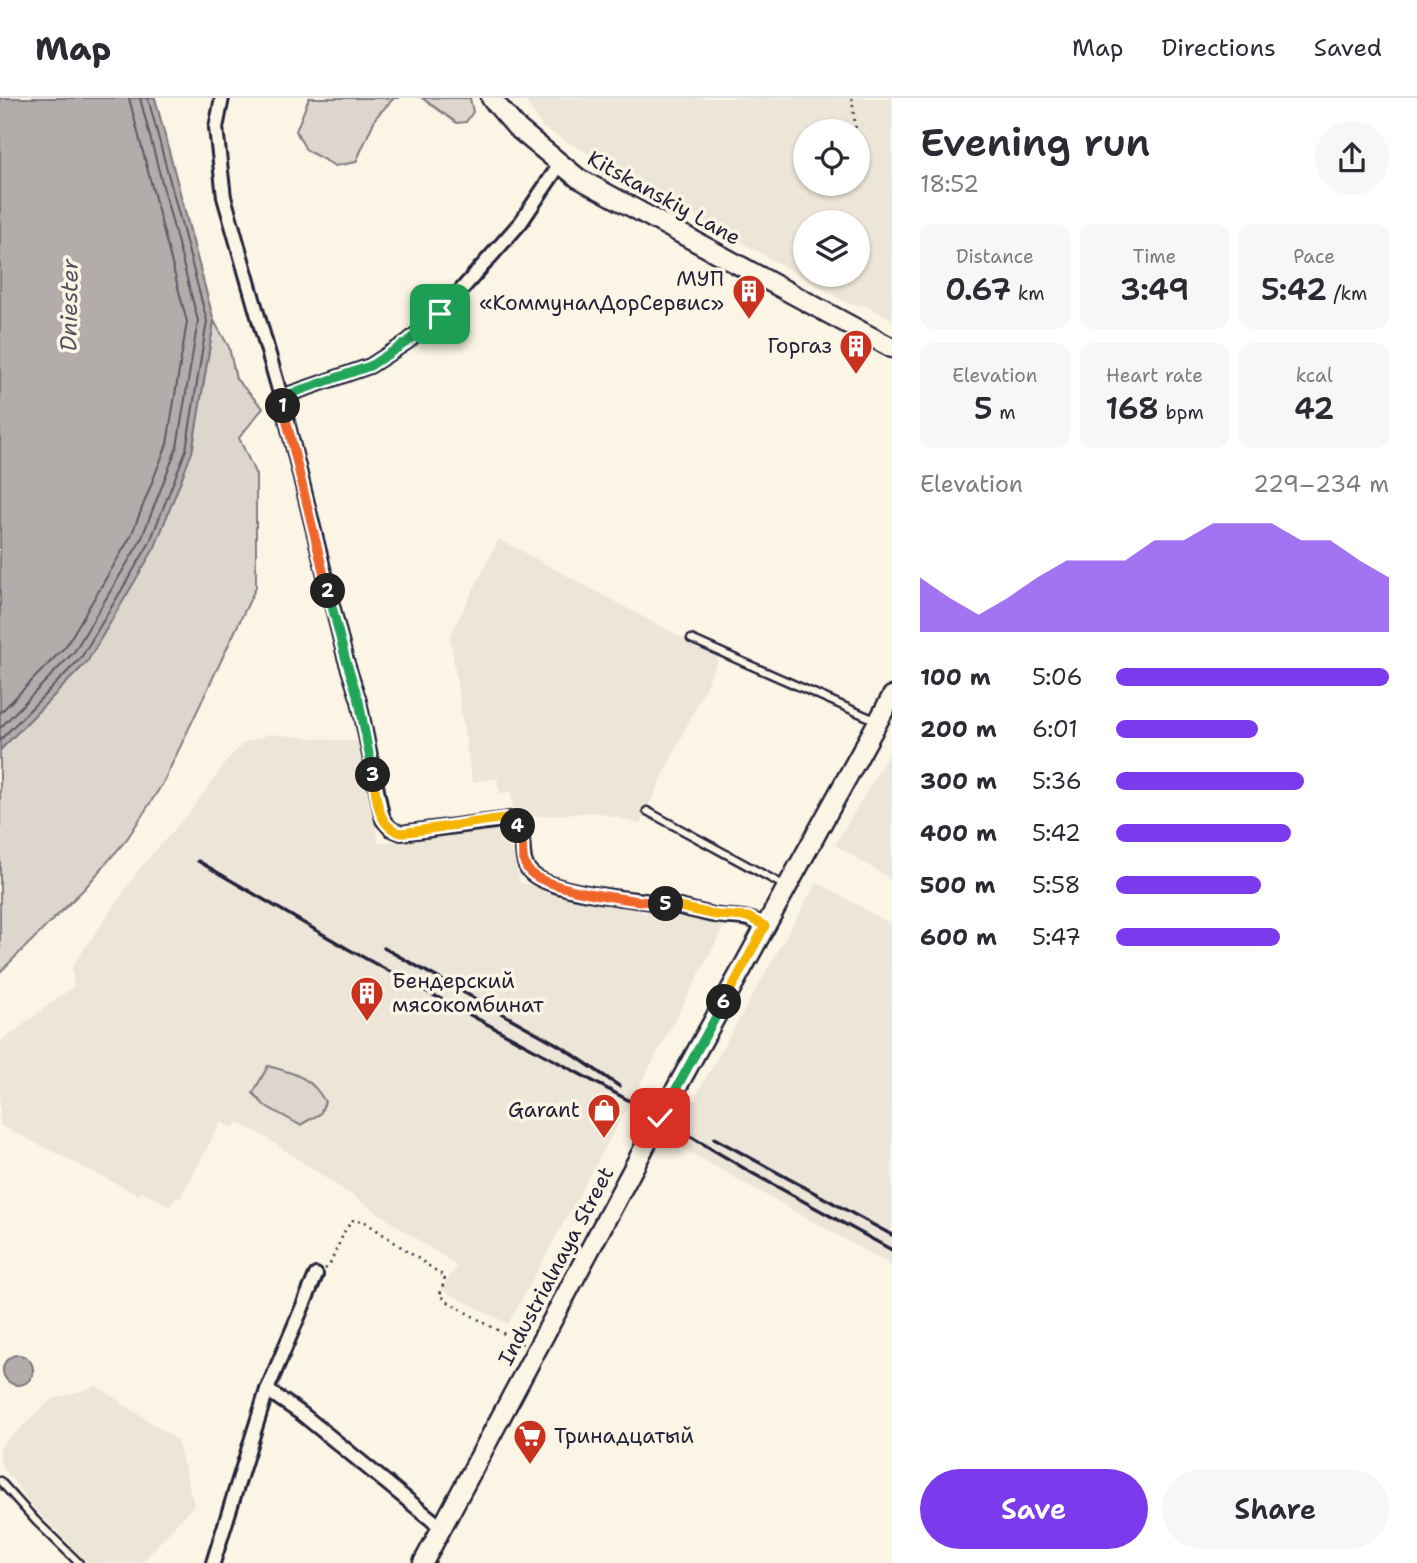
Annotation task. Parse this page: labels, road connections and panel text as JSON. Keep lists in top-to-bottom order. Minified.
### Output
{"streets":{"main road":["Kitskanskiy Lane","Industrialnaya Street"]},"water":["Dniester"],"places":{"building":["МУП «КоммуналДорСервис»","Горгаз","Бендерский мясокомбинат"],"shop":["Garant"],"supermarket":["Тринадцатый"]},"page":{"header":"Map","nav":["Map","Directions","Saved"],"heading":["Evening run","18:52"],"stats":[["Distance","0.67 km"],["Time","3:49"],["Pace","5:42 /km"],["Elevation","5 m"],["Heart rate","168 bpm"],["kcal","42"]],"pins":["1","2","3","4","5","6"],"chart":["Elevation","229–234 m"],"list":[{"name":"100 m","note":"5:06"},{"name":"200 m","note":"6:01"},{"name":"300 m","note":"5:36"},{"name":"400 m","note":"5:42"},{"name":"500 m","note":"5:58"},{"name":"600 m","note":"5:47"}],"buttons":["Save","Share"]}}
